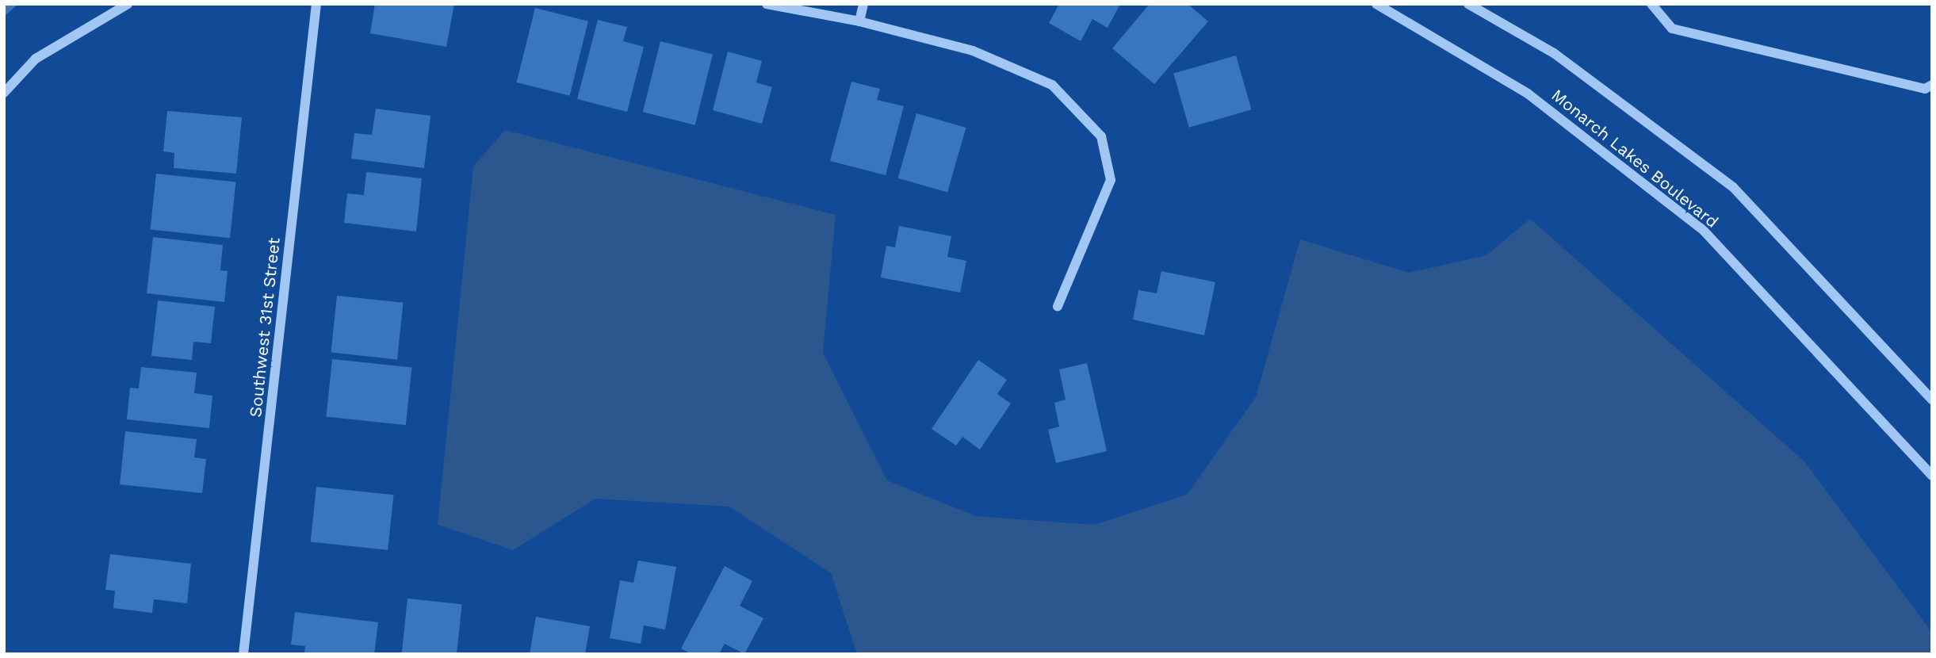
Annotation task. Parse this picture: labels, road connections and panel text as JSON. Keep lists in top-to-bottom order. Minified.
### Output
{"streets":{"street":["Monarch Lakes Boulevard","Southwest 31st Street"]}}
